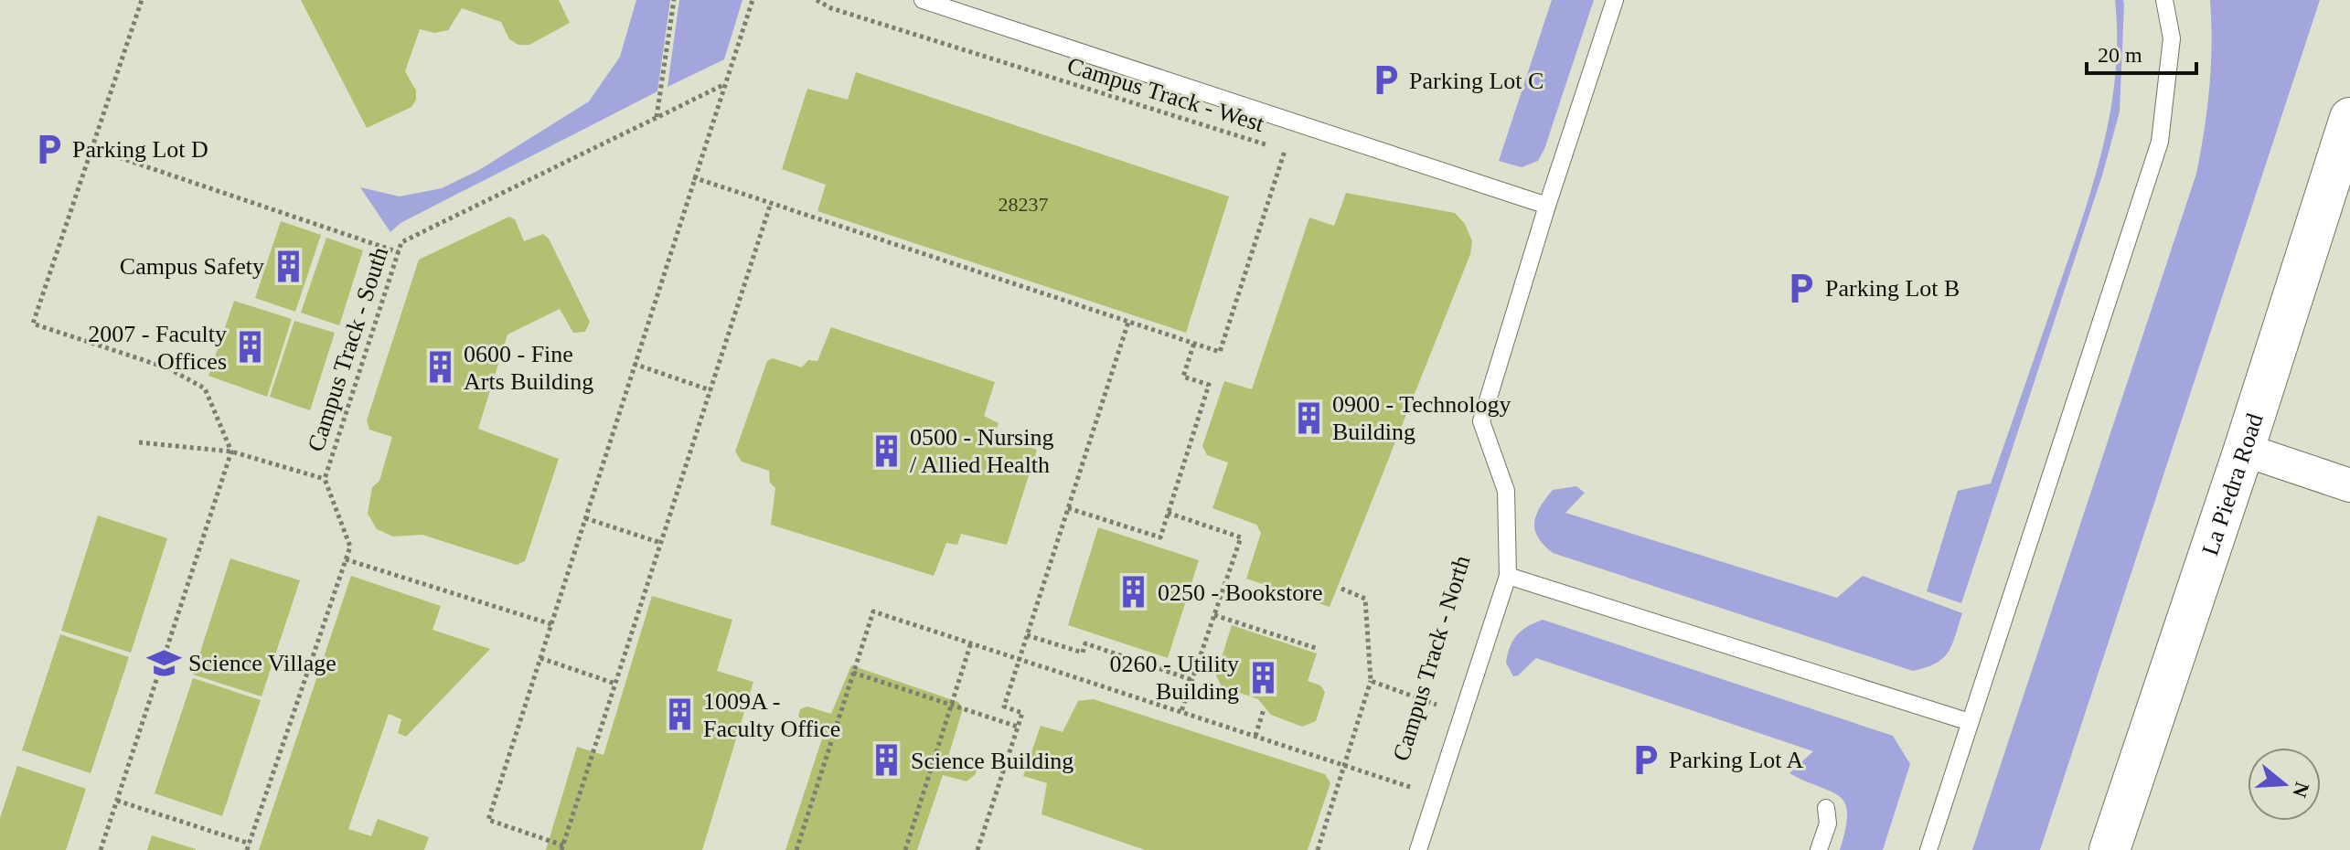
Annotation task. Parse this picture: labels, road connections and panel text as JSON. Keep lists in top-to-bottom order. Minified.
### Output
{"streets":{"street":["La Piedra Road"],"path":["Campus Track - West","Campus Track - South","Campus Track - North"]},"places":{"parking":["Parking Lot C","Parking Lot D","Parking Lot B","Parking Lot A"],"building":["Campus Safety","2007 - Faculty Offices","0600 - Fine Arts Building","0900 - Technology Building","0500 - Nursing / Allied Health","0250 - Bookstore","0260 - Utility Building","1009A - Faculty Office","Science Building"],"school or university":["Science Village"]},"house_numbers":["28237"],"scale_bar":"20 m","north":"right"}
